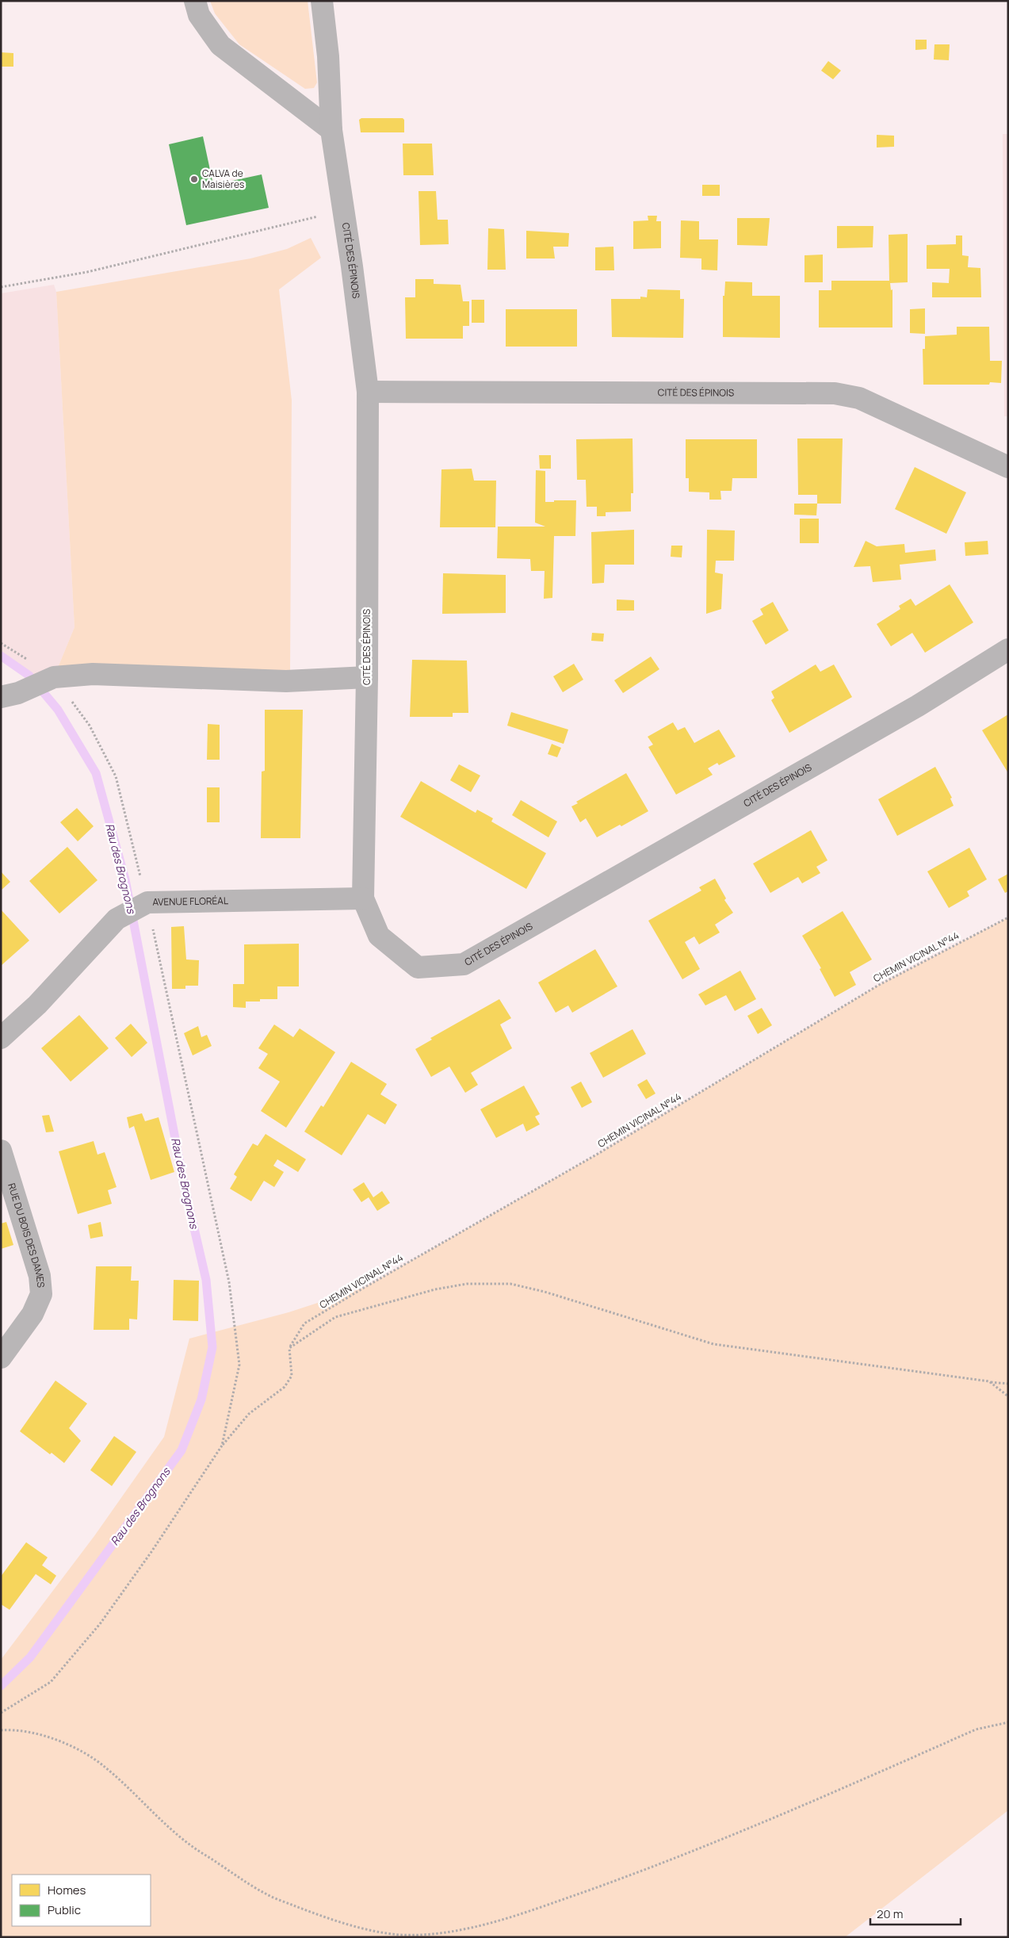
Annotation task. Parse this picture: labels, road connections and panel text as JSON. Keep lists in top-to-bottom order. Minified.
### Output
{"streets":{"street":["CITÉ DES ÉPINOIS","AVENUE FLORÉAL","RUE DU BOIS DES DAMES"],"path":["CHEMIN VICINAL N°44"]},"crossings":[["CITÉ DES ÉPINOIS","AVENUE FLORÉAL"]],"water":["Rau des Brognons"],"places":["CALVA de Maisières"],"legend":["Homes","Public"],"scale_bar":"20 m"}
